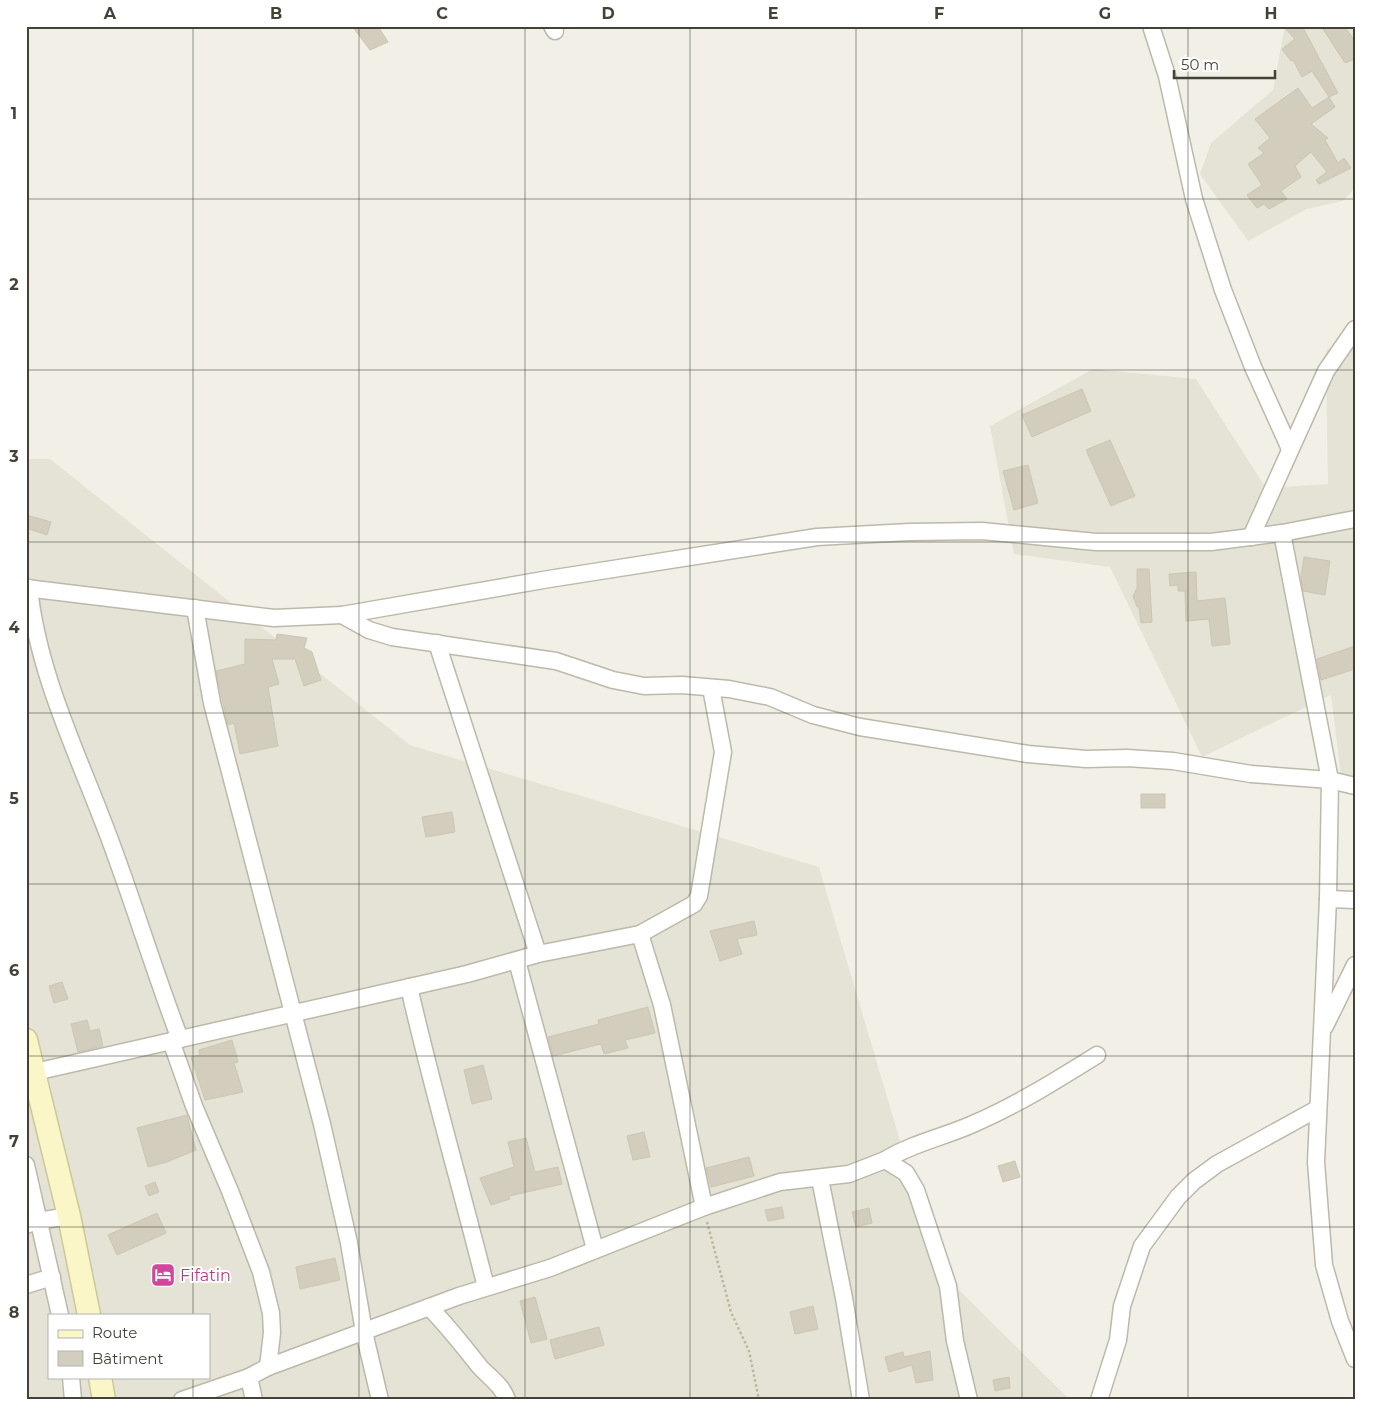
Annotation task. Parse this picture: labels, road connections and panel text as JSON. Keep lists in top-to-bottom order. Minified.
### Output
{"places":{"hotel":["Fifatin"]},"legend":["Route","Bâtiment"],"scale_bar":"50 m","grid":{"columns":["A","B","C","D","E","F","G","H"],"rows":["1","2","3","4","5","6","7","8"]}}
